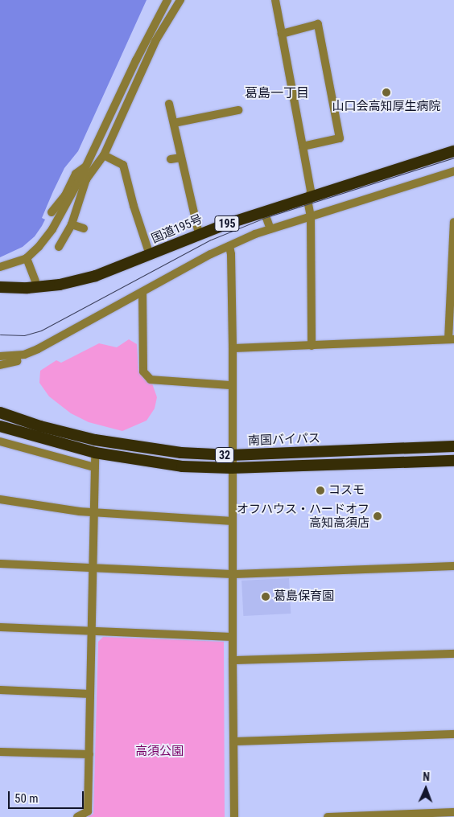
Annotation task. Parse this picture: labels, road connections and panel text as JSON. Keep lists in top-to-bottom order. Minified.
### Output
{"streets":{"highway":["195","国道195号","南国バイパス","32"]},"districts":["葛島一丁目"],"parks":["高須公園"],"places":["山口会高知厚生病院","コスモ","オフハウス・ハードオフ 高知高須店","葛島保育園"],"scale_bar":"50 m","north":"top"}
